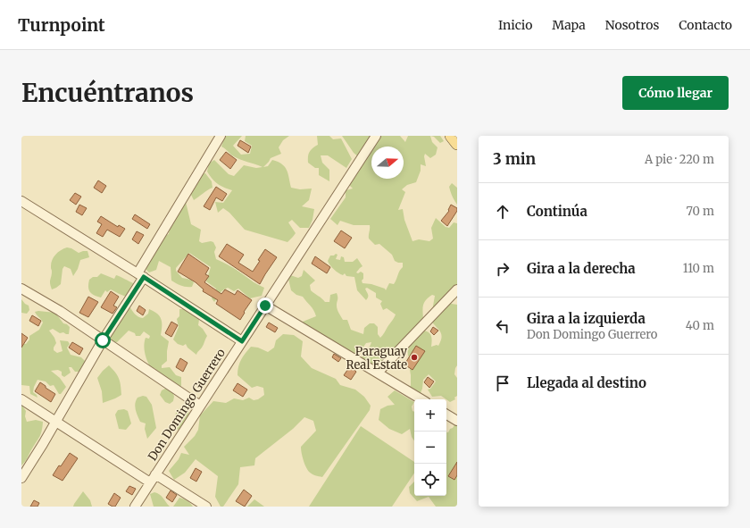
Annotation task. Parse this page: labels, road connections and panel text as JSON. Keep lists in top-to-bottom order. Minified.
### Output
{"streets":{"street":["Don Domingo Guerrero"]},"places":["Paraguay Real Estate"],"north":"right","page":{"header":"Turnpoint","nav":["Inicio","Mapa","Nosotros","Contacto"],"buttons":"Cómo llegar","title":"Encuéntranos","heading":["3 min","A pie · 220 m"],"list":[["Continúa","70 m"],["Gira a la derecha","110 m"],["Gira a la izquierda","Don Domingo Guerrero","40 m"],"Llegada al destino"],"map_buttons":["+","−"]}}
